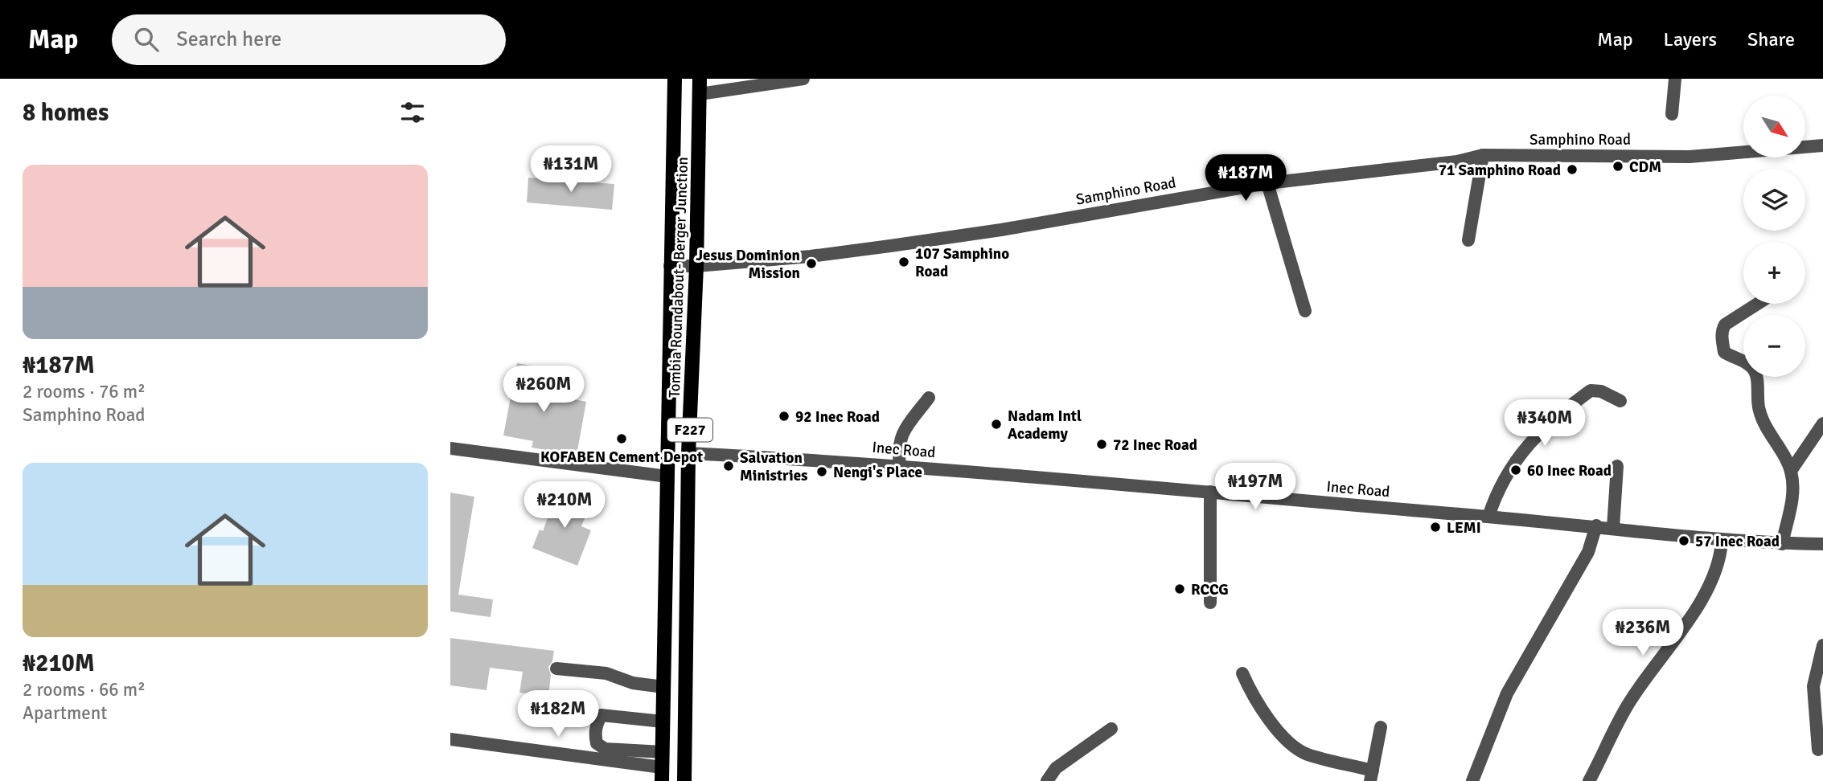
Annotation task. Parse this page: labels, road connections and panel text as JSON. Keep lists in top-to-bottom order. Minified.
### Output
{"streets":{"main road":["Tombia Roundabout- Berger Junction","F227"],"street":["Samphino Road","Inec Road"]},"crossings":[["Samphino Road","Tombia Roundabout- Berger Junction"],["Tombia Roundabout- Berger Junction","Inec Road"]],"places":["CDM","71 Samphino Road","107 Samphino Road","Jesus Dominion Mission","92 Inec Road","Nadam Intl Academy","KOFABEN Cement Depot","72 Inec Road","Salvation Ministries","60 Inec Road","Nengi's Place","LEMI","57 Inec Road","RCCG"],"north":"bottom right","page":{"header":"Map","search":"Search here","nav":["Map","Layers","Share"],"heading":"8 homes","map_buttons":["+","−"],"price":["₦131M","₦187M","₦260M","₦340M","₦197M","₦210M","₦236M","₦182M"],"list":[{"name":"₦187M","note":"2 rooms · 76 m² · Samphino Road"},{"name":"₦210M","note":"2 rooms · 66 m² · Apartment"}]}}
